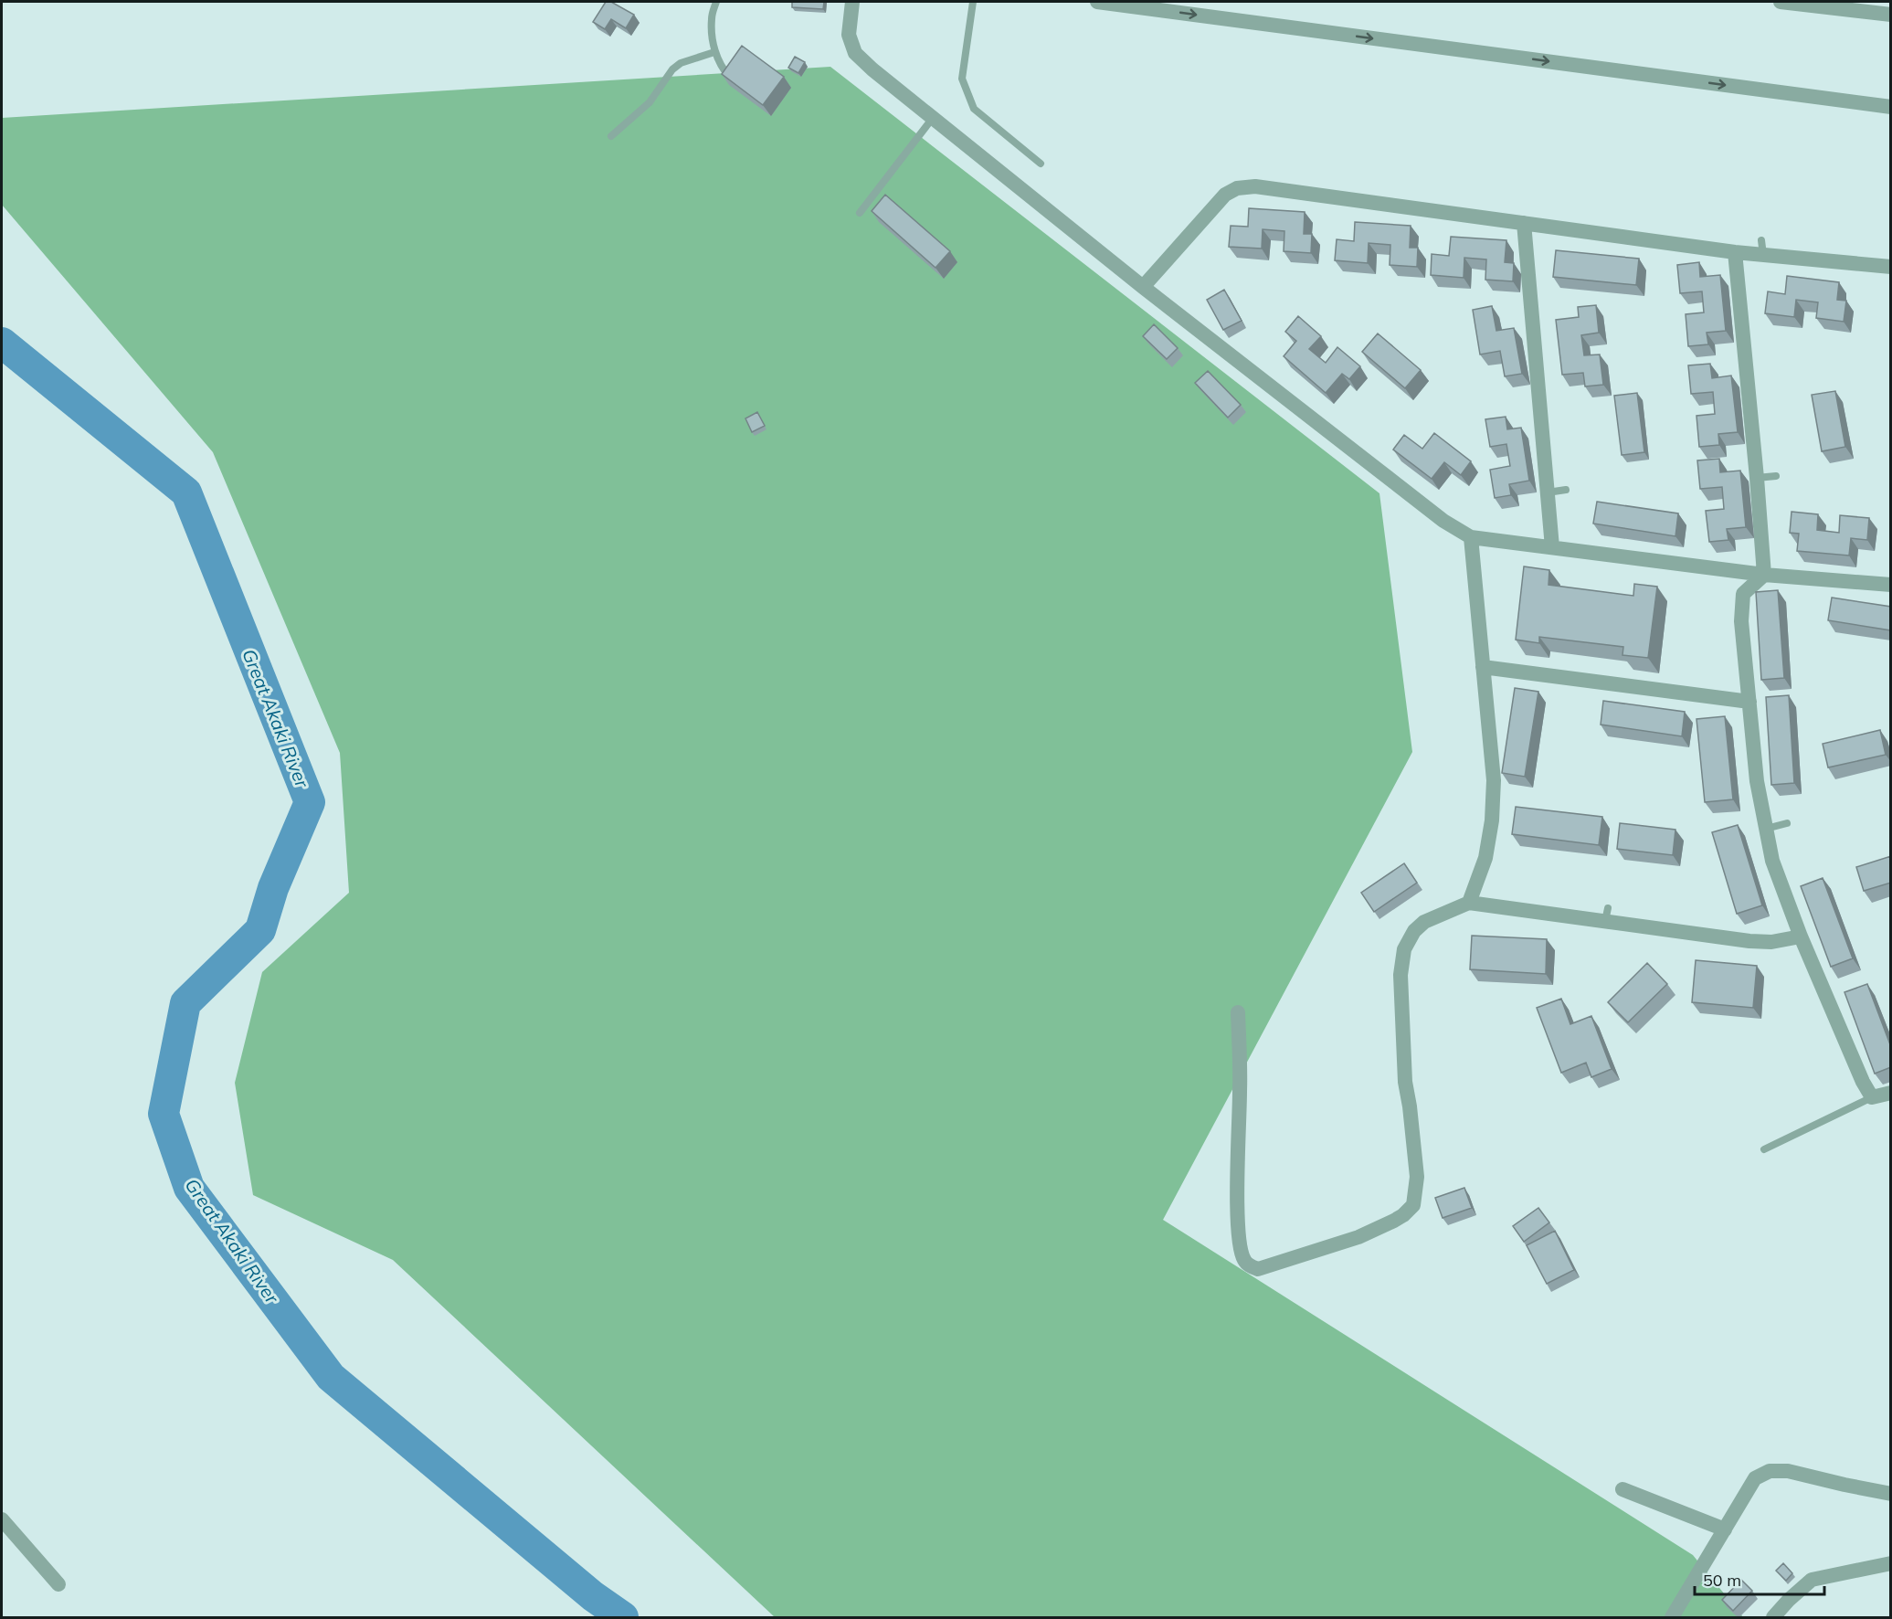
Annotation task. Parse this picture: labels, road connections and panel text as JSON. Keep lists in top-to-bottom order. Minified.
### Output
{"water":["Great Akaki River"],"scale_bar":"50 m"}
